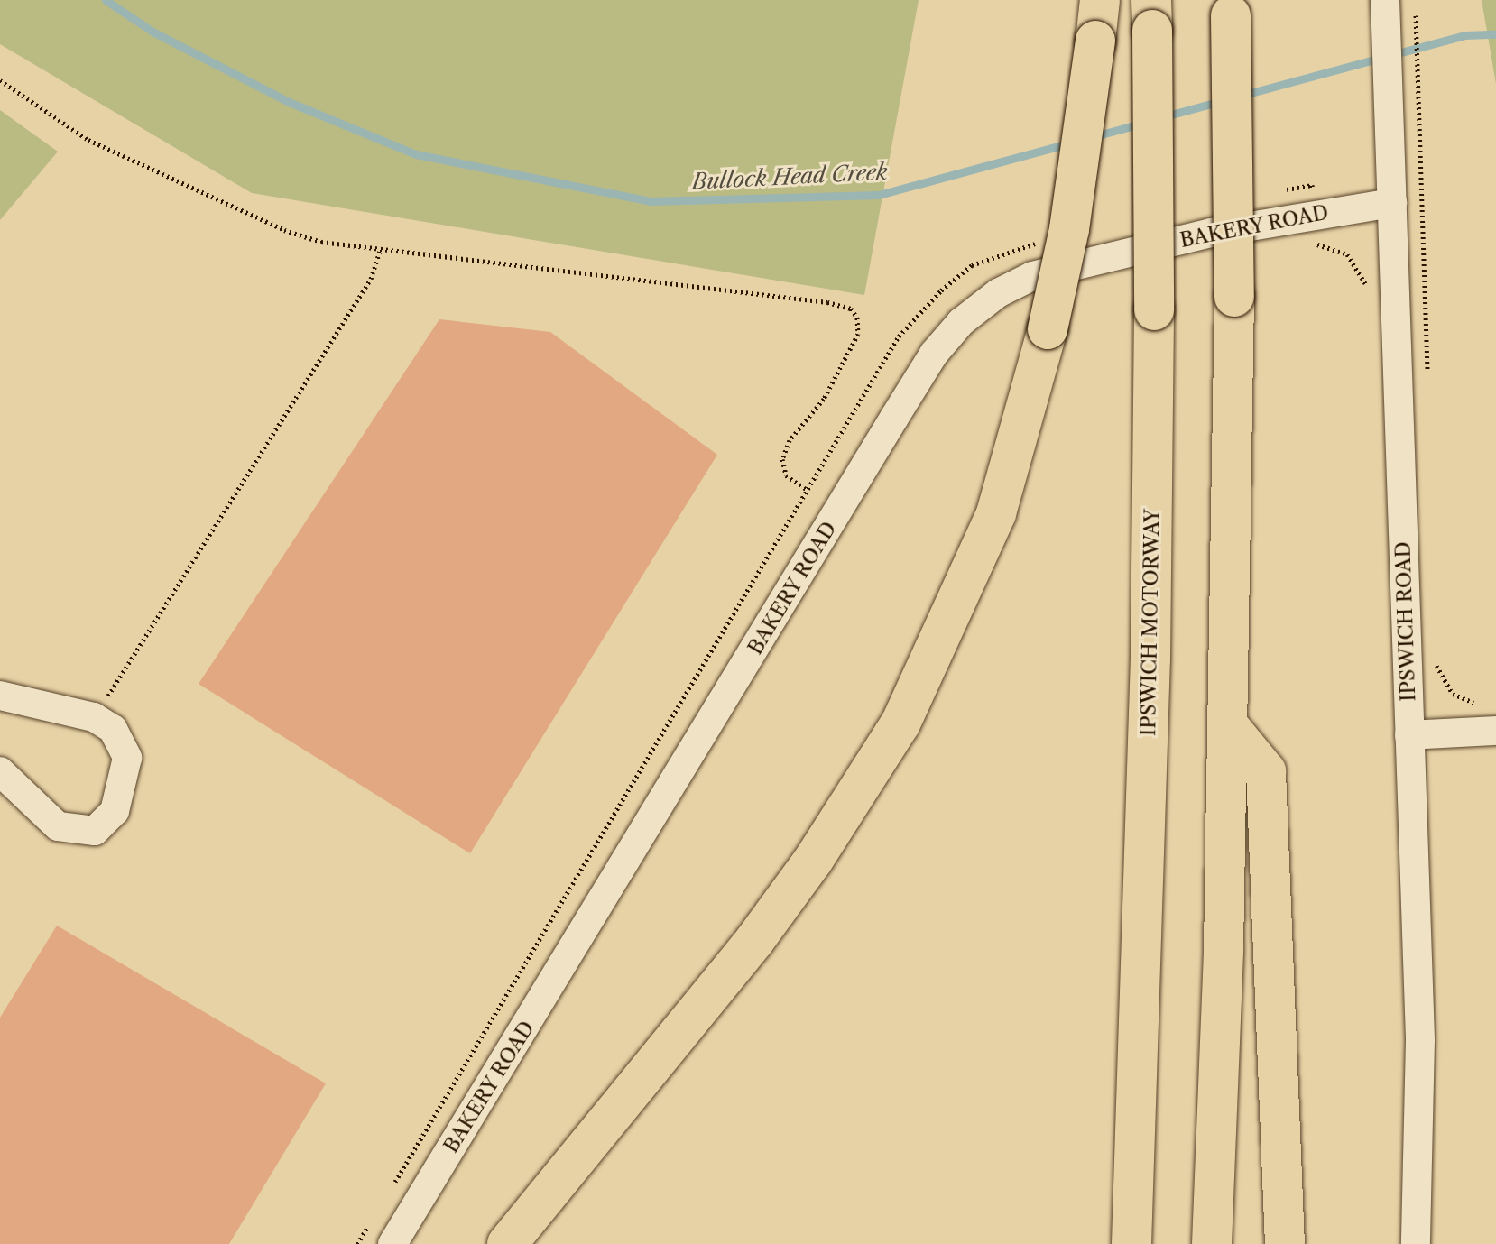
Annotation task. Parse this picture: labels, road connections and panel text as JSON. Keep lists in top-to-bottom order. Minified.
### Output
{"streets":{"highway":["IPSWICH MOTORWAY"],"street":["BAKERY ROAD","IPSWICH ROAD"]},"crossings":[["BAKERY ROAD","IPSWICH ROAD"]],"water":["Bullock Head Creek"]}
